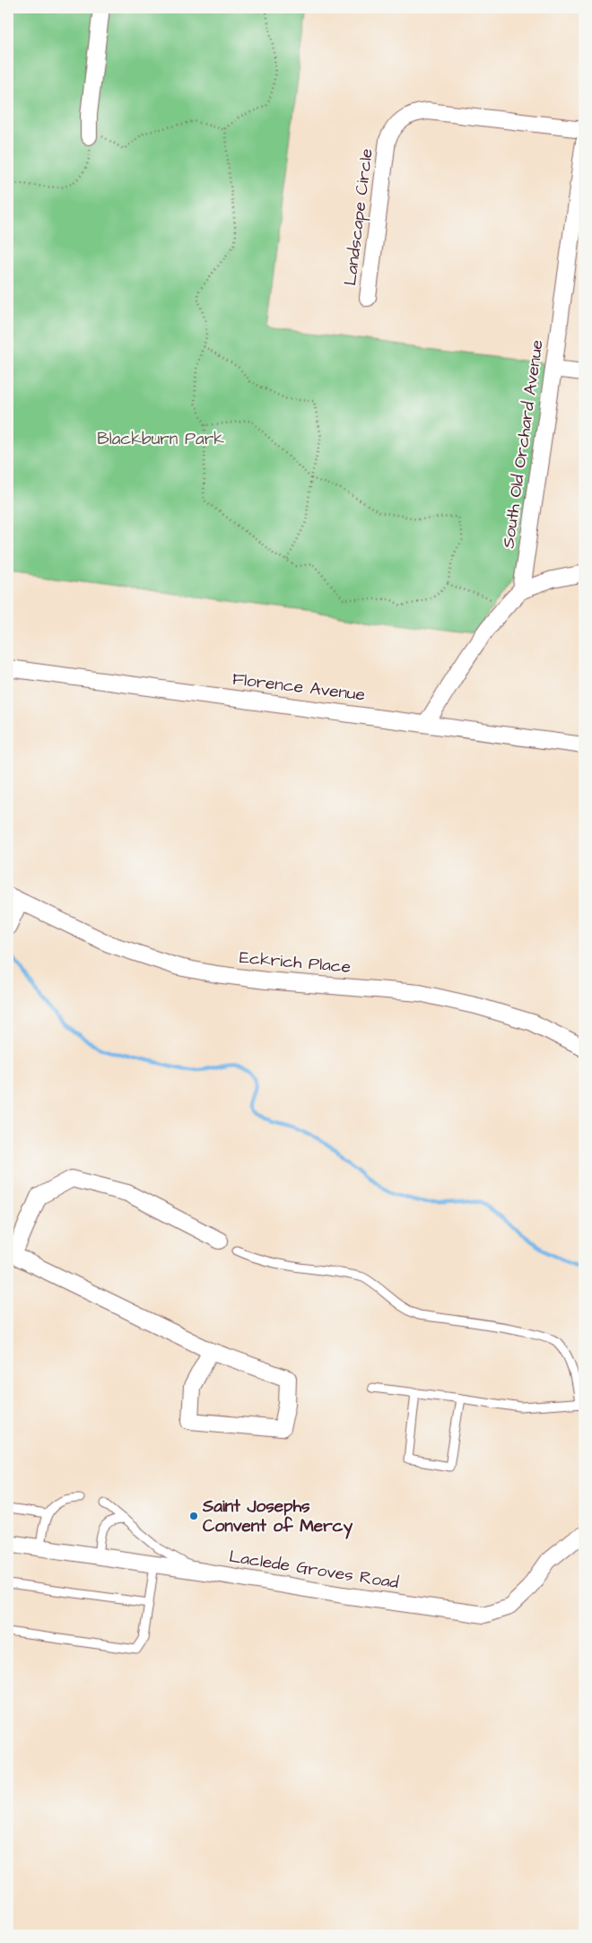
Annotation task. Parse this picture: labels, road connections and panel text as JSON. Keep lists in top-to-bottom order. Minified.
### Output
{"streets":{"street":["Landscape Circle","South Old Orchard Avenue","Florence Avenue","Eckrich Place","Laclede Groves Road"]},"parks":["Blackburn Park"],"places":["Saint Josephs Convent of Mercy"]}
